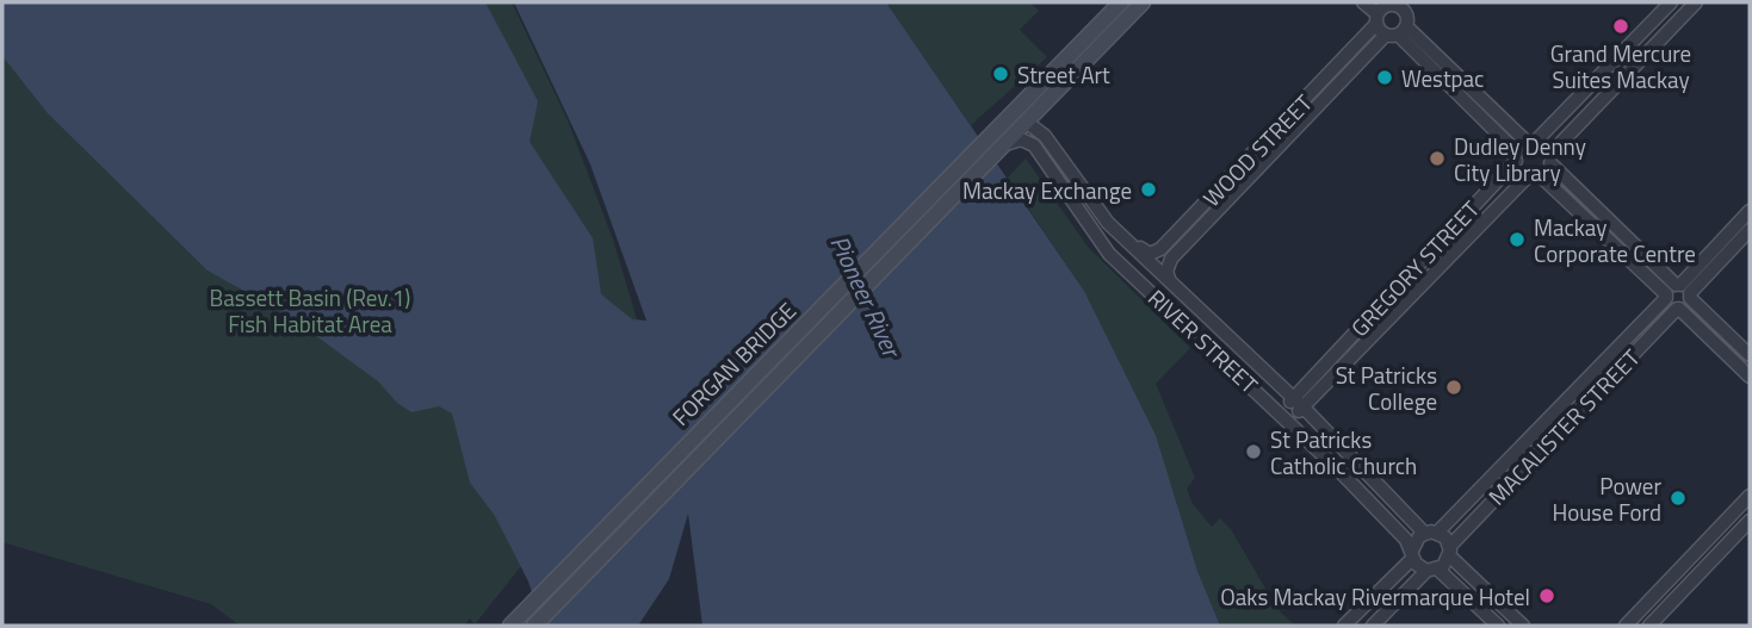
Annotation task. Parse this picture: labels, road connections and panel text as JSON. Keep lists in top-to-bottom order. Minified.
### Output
{"streets":{"main road":["FORGAN BRIDGE"],"street":["WOOD STREET","GREGORY STREET","RIVER STREET","MACALISTER STREET"]},"crossings":[["WOOD STREET","RIVER STREET"],["GREGORY STREET","RIVER STREET"],["RIVER STREET","FORGAN BRIDGE"],["RIVER STREET","MACALISTER STREET"]],"water":["Pioneer River"],"parks":["Bassett Basin (Rev.1) Fish Habitat Area"],"places":["Grand Mercure Suites Mackay","Street Art","Westpac","Dudley Denny City Library","Mackay Exchange","Mackay Corporate Centre","St Patricks College","St Patricks Catholic Church","Power House Ford","Oaks Mackay Rivermarque Hotel"]}
